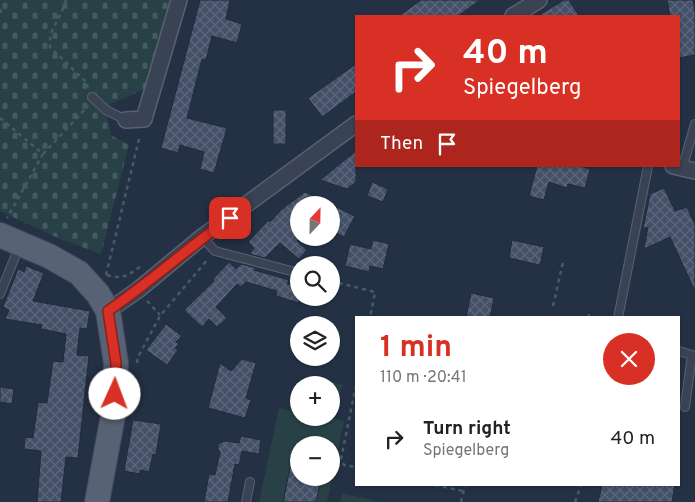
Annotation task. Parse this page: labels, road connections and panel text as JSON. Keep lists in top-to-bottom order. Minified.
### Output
{"north":"top","page":{"turn":["40 m","Spiegelberg"],"then":"Then","map_buttons":["+","−"],"heading":["1 min","110 m · 20:41"],"list":[{"name":"Turn right","note":"Spiegelberg","value":"40 m"}]}}
